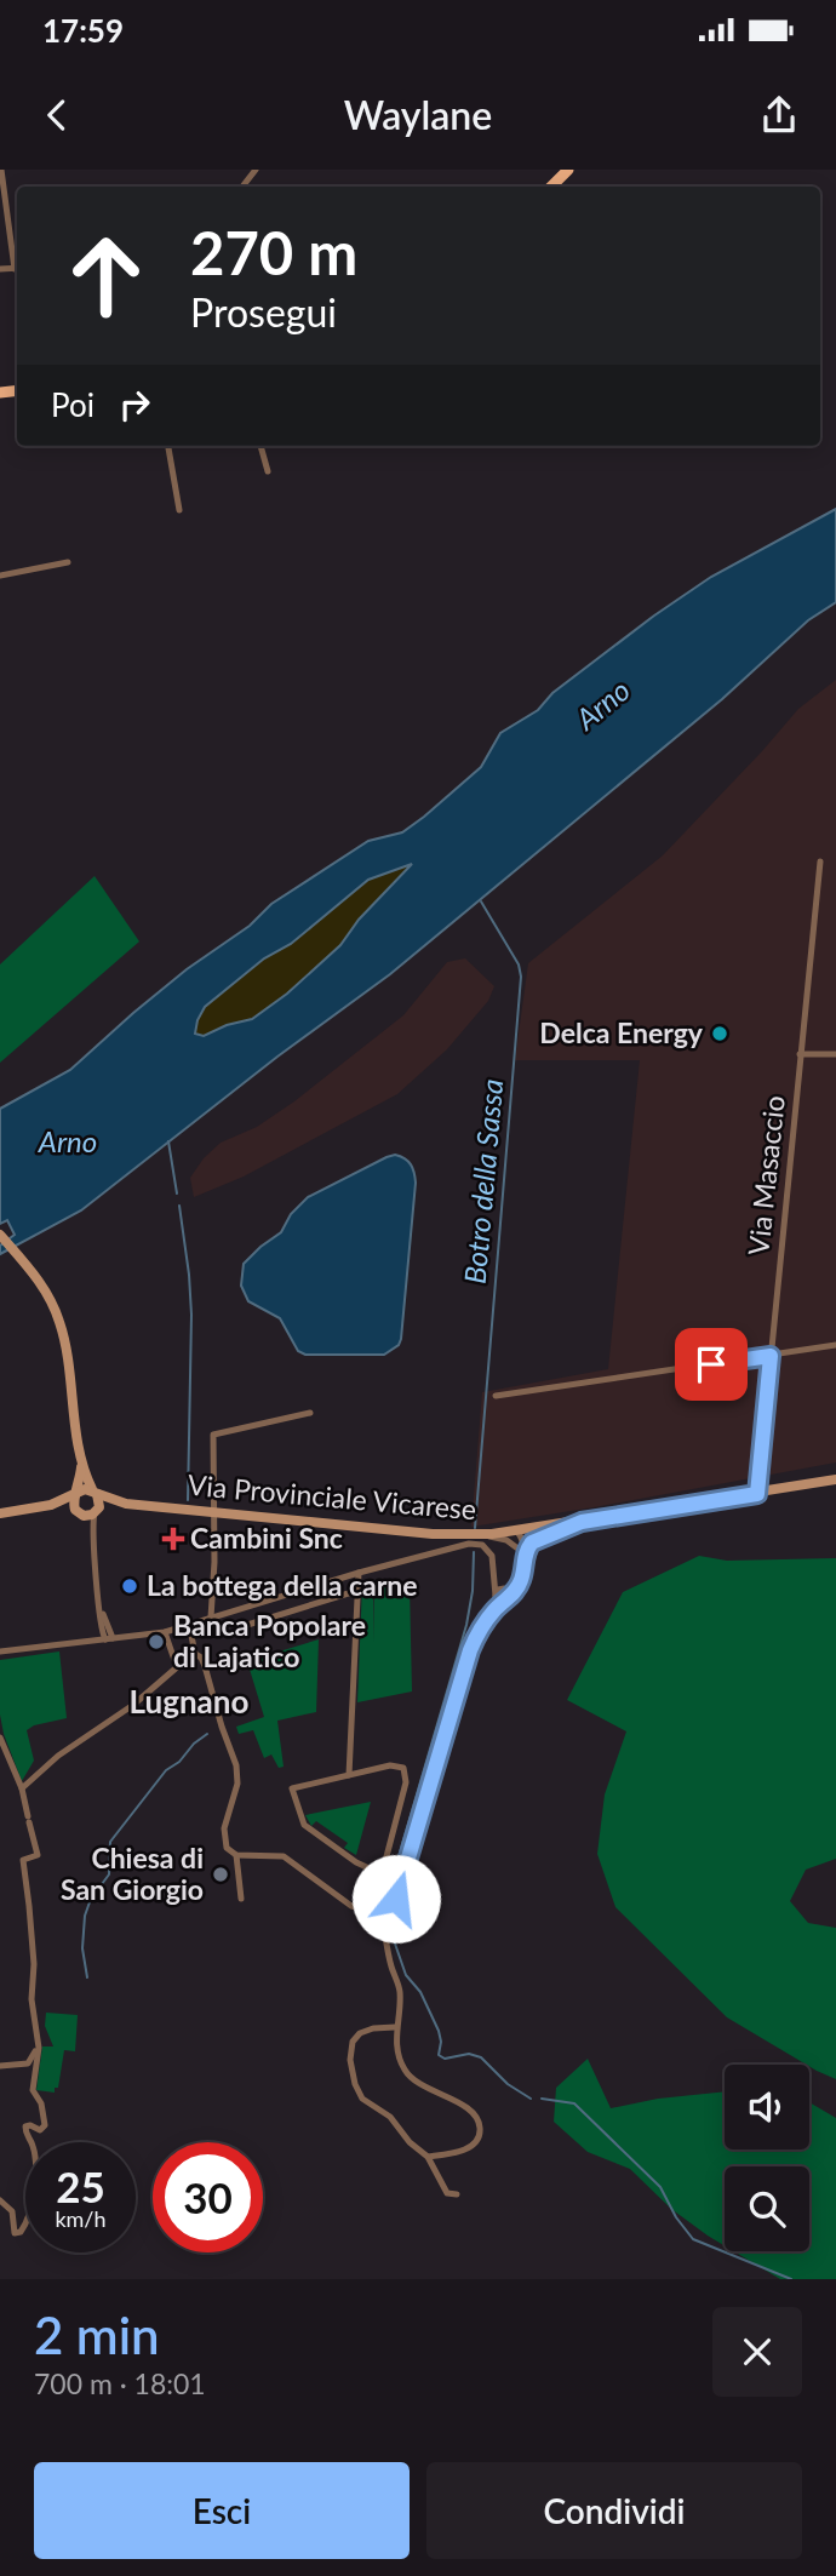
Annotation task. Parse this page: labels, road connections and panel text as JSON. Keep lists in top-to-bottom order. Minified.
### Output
{"streets":{"main road":["Via Provinciale Vicarese"],"street":["Via Masaccio"]},"crossings":[["Via Masaccio","Via Provinciale Vicarese"]],"districts":["Lugnano"],"water":["Arno","Botro della Sassa"],"places":{"other":["Delca Energy","La bottega della carne","Banca Popolare di Lajatico","Chiesa di San Giorgio"],"health":["Cambini Snc"]},"page":{"status":"17:59","header":"Waylane","turn":["270 m","Prosegui"],"then":"Poi","speed":"25 km/h","limit":"30","heading":["2 min","700 m · 18:01"],"buttons":["Esci","Condividi"]}}
